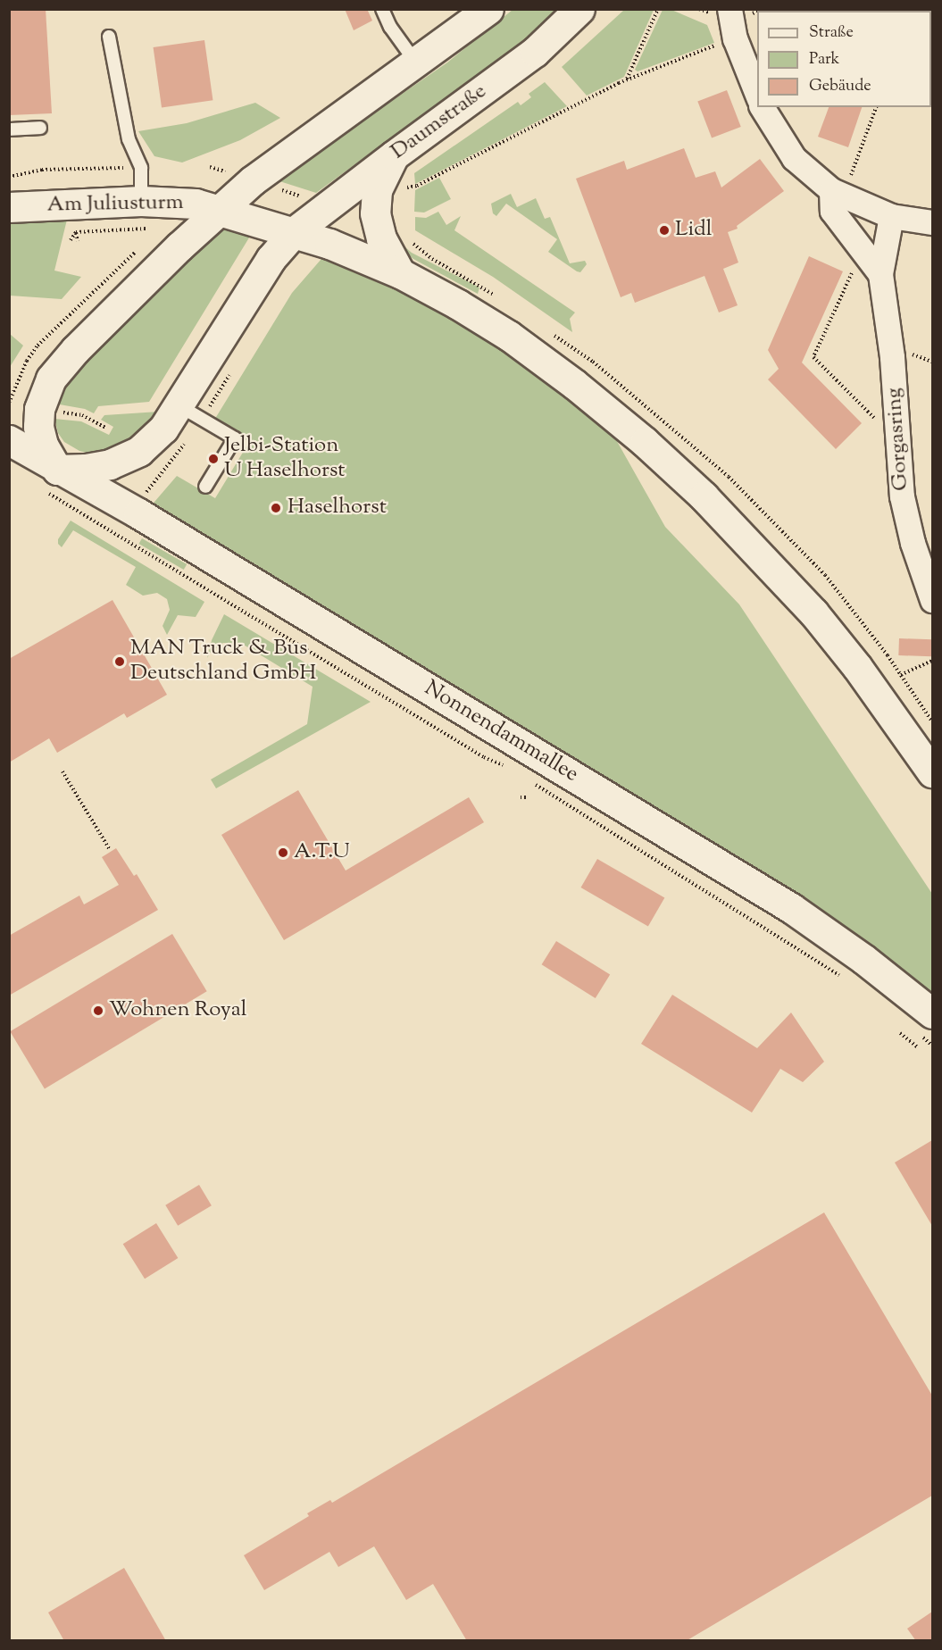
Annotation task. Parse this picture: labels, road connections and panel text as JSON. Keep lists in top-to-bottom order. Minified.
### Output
{"streets":{"main road":["Daumstraße","Am Juliusturm","Nonnendammallee"],"street":["Gorgasring"]},"crossings":[["Daumstraße","Am Juliusturm"],["Daumstraße","Nonnendammallee"]],"places":["Lidl","Jelbi-Station U Haselhorst","Haselhorst","MAN Truck & Bus Deutschland GmbH","A.T.U","Wohnen Royal"],"legend":["Straße","Park","Gebäude"]}
